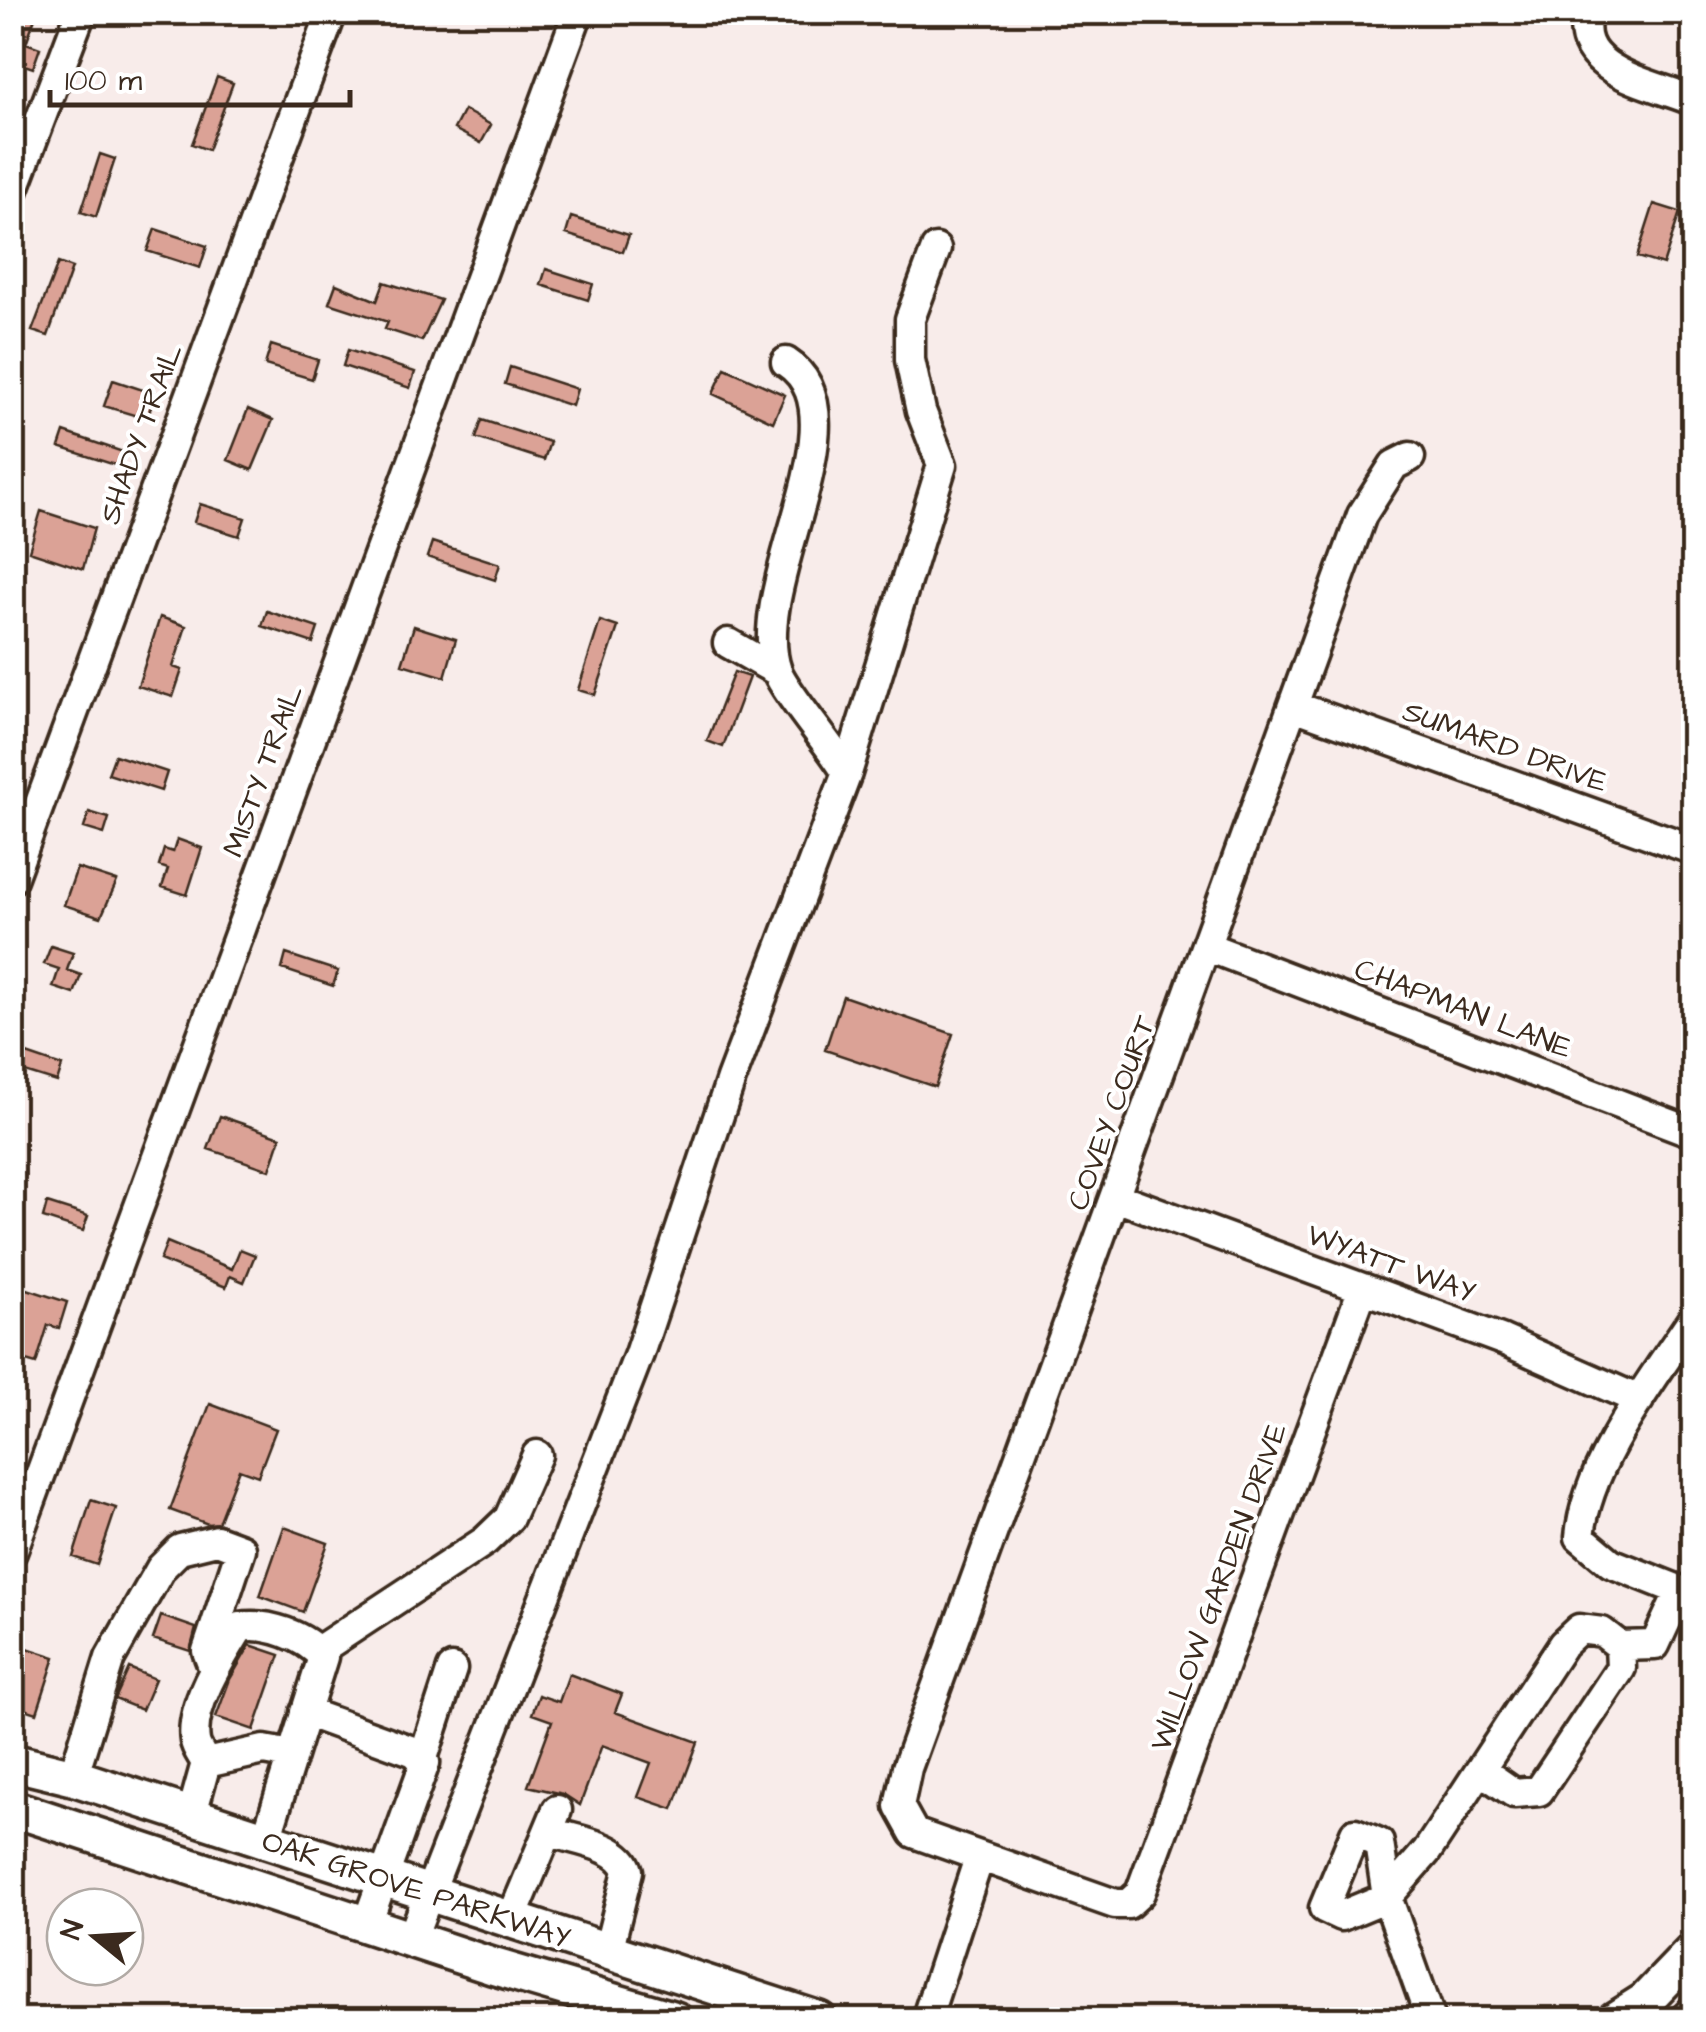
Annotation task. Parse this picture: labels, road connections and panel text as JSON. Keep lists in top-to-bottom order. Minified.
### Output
{"streets":{"main road":["OAK GROVE PARKWAY"],"street":["SHADY TRAIL","SUMARD DRIVE","MISTY TRAIL","CHAPMAN LANE","COVEY COURT","WYATT WAY","WILLOW GARDEN DRIVE"]},"crossings":[["SUMARD DRIVE","COVEY COURT"],["CHAPMAN LANE","COVEY COURT"],["COVEY COURT","WYATT WAY"],["COVEY COURT","WILLOW GARDEN DRIVE"],["WYATT WAY","WILLOW GARDEN DRIVE"]],"scale_bar":"100 m","north":"left"}
